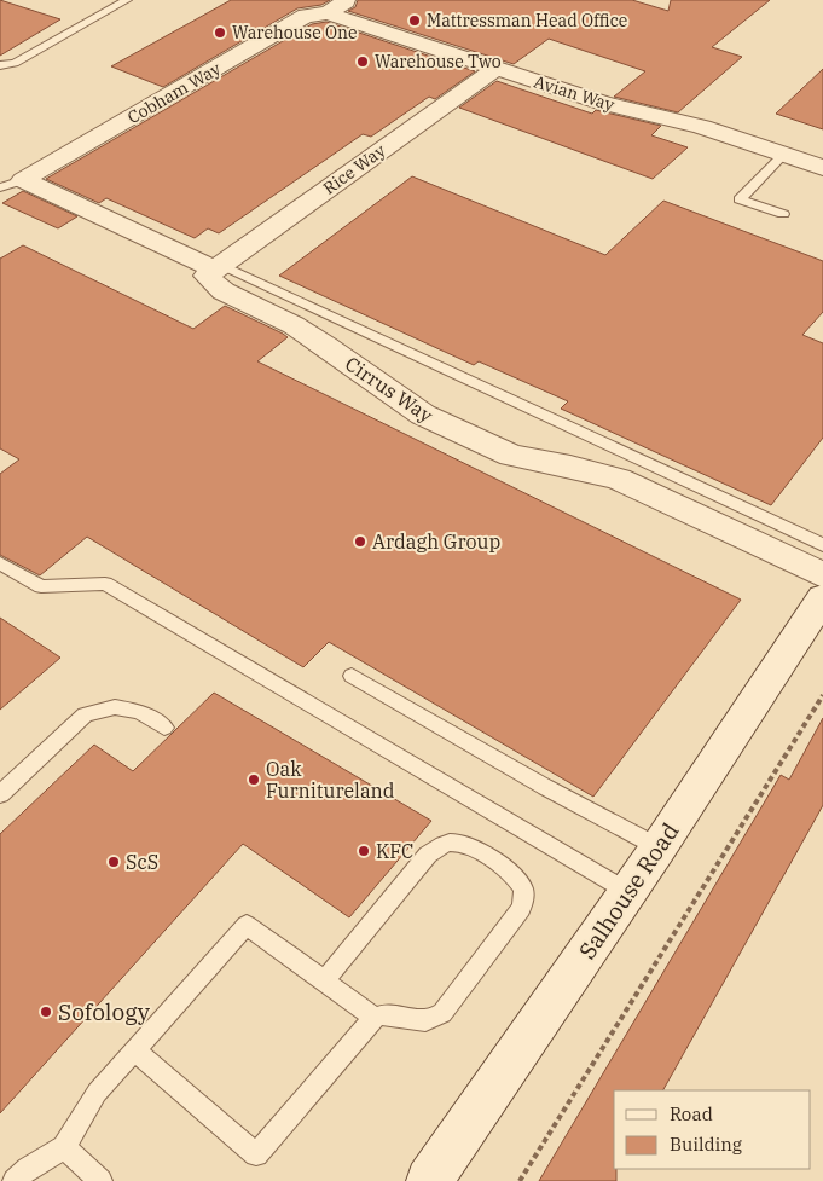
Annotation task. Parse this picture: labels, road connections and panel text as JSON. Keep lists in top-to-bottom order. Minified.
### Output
{"streets":{"street":["Cobham Way","Avian Way","Rice Way","Cirrus Way","Salhouse Road"]},"crossings":[["Cobham Way","Avian Way"],["Avian Way","Rice Way"],["Rice Way","Cirrus Way"]],"places":["Mattressman Head Office","Warehouse One","Warehouse Two","Ardagh Group","Oak Furnitureland","KFC","ScS","Sofology"],"legend":["Road","Building"]}
